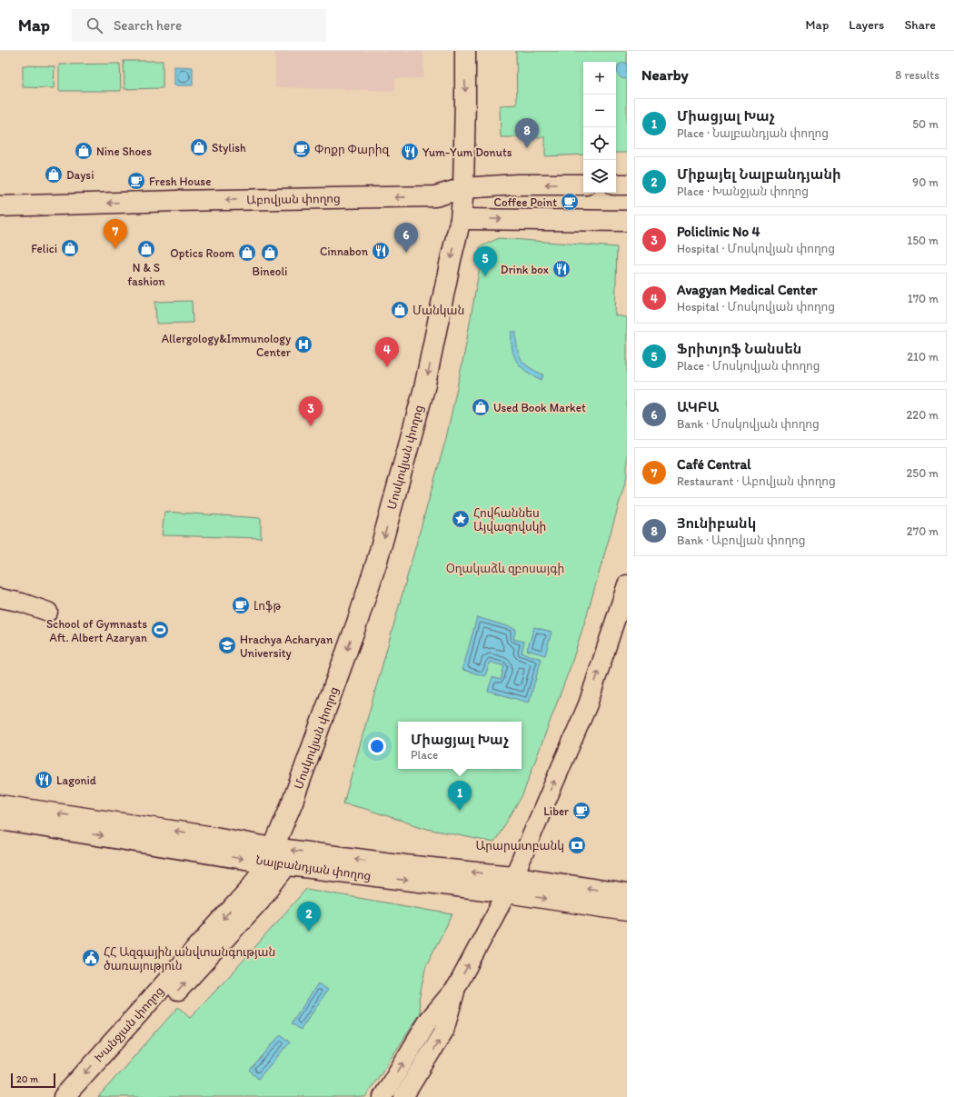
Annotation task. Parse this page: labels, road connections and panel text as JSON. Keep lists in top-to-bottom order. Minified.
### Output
{"streets":{"main road":["Աբովյան փողոց","Մոսկովյան փողոց","Նալբանդյան փողոց","Խանջյան փողոց"]},"crossings":[["Աբովյան փողոց","Մոսկովյան փողոց"],["Մոսկովյան փողոց","Նալբանդյան փողոց"],["Մոսկովյան փողոց","Խանջյան փողոց"],["Նալբանդյան փողոց","Խանջյան փողոց"]],"one_way":["Աբովյան փողոց","Մոսկովյան փողոց"],"parks":["Օղակաձև զբոսայգի"],"places":{"shop":["Stylish","Nine Shoes","Daysi","Felici","N & S fashion","Optics Room","Bineoli","Մանկան","Used Book Market"],"cafe":["Փոքր Փարիզ","Fresh House","Coffee Point","Լոֆթ","Liber"],"restaurant":["Yum-Yum Donuts","Cinnabon","Drink box","Lagonid"],"hospital":["Allergology&Immunology Center"],"place":["Հովհաննես Այվազովսկի"],"sports":["School of Gymnasts Aft. Albert Azaryan"],"school or university":["Hrachya Acharyan University"],"bank":["Արարատբանկ"],"public building":["ՀՀ Ազգային անվտանգության ծառայություն"]},"scale_bar":"20 m","page":{"header":"Map","search":"Search here","nav":["Map","Layers","Share"],"heading":["Nearby","8 results"],"map_buttons":["+","−"],"list":[{"mark":"1","name":"Միացյալ Խաչ","note":"Place · Նալբանդյան փողոց","value":"50 m"},{"mark":"2","name":"Միքայել Նալբանդյանի","note":"Place · Խանջյան փողոց","value":"90 m"},{"mark":"3","name":"Policlinic No 4","note":"Hospital · Մոսկովյան փողոց","value":"150 m"},{"mark":"4","name":"Avagyan Medical Center","note":"Hospital · Մոսկովյան փողոց","value":"170 m"},{"mark":"5","name":"Ֆրիտյոֆ Նանսեն","note":"Place · Մոսկովյան փողոց","value":"210 m"},{"mark":"6","name":"ԱԿԲԱ","note":"Bank · Մոսկովյան փողոց","value":"220 m"},{"mark":"7","name":"Café Central","note":"Restaurant · Աբովյան փողոց","value":"250 m"},{"mark":"8","name":"Յունիբանկ","note":"Bank · Աբովյան փողոց","value":"270 m"}],"pins":["8","7","6","5","4","3","1","2"],"popup":["Միացյալ Խաչ","Place"],"scale":"20 m"}}
